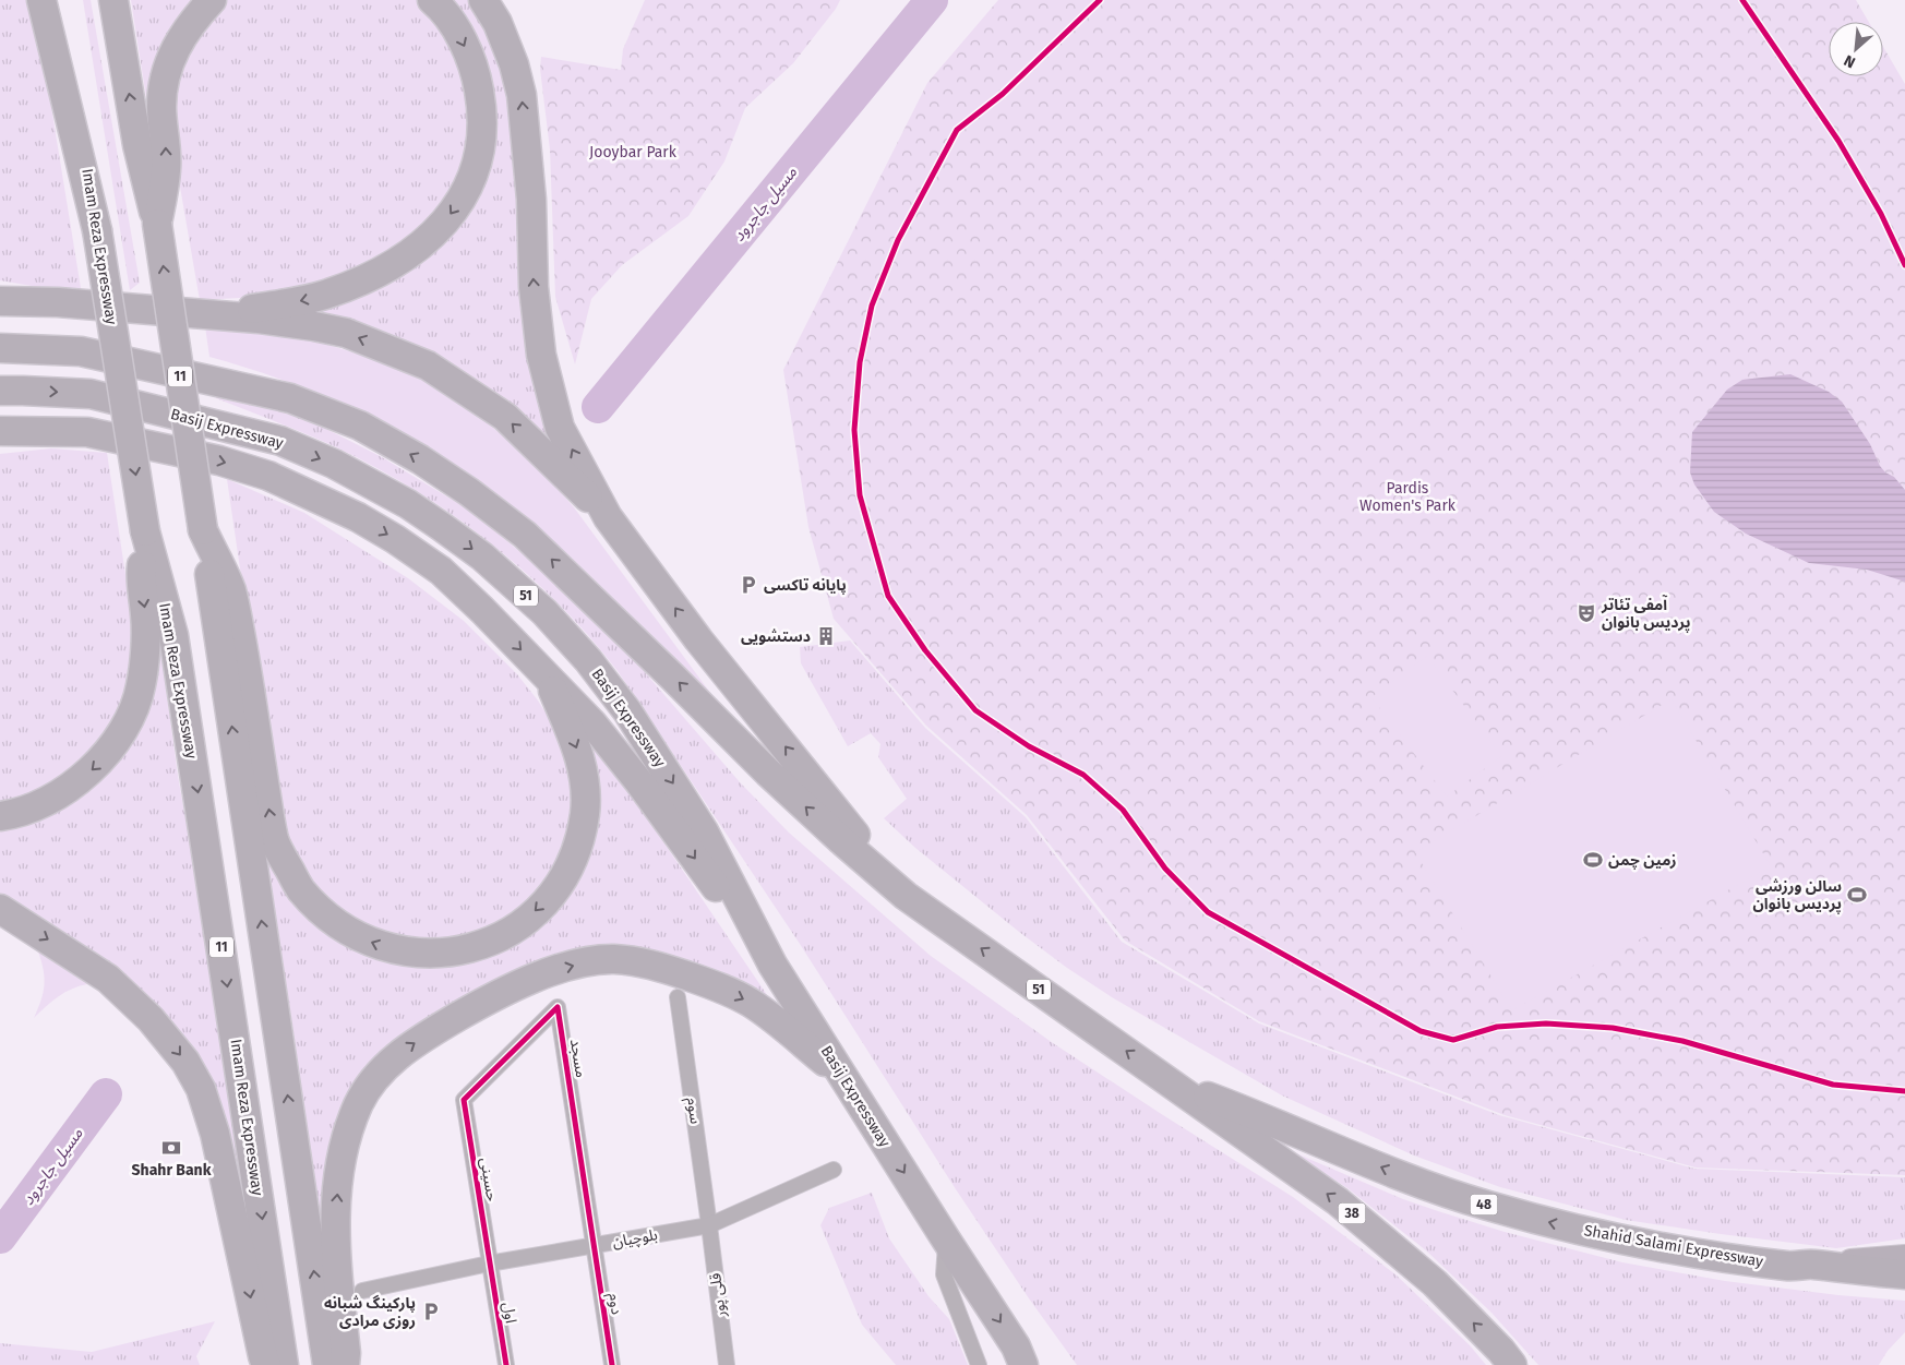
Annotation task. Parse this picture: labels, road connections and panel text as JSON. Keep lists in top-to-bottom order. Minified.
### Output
{"streets":{"highway":["Imam Reza Expressway","11","Basij Expressway","51","48","38","Shahid Salami Expressway"],"street":["مسجد","سوم","حسینی","بلوچیان","قلی پور","دوم","اول"]},"crossings":[["51","38"],["51","Shahid Salami Expressway"],["مسجد","حسینی"],["مسجد","بلوچیان"],["مسجد","دوم"],["سوم","بلوچیان"],["سوم","قلی پور"],["حسینی","بلوچیان"],["حسینی","اول"],["38","Shahid Salami Expressway"],["بلوچیان","قلی پور"],["بلوچیان","دوم"],["بلوچیان","اول"]],"water":["مسیل جاجرود"],"parks":["Jooybar Park","Pardis Women's Park"],"places":{"parking":["پایانه تاکسی","پارکینگ شبانه روزی مرادی"],"theatre":["آمفی تئاتر پردیس بانوان"],"building":["دستشویی"],"sports":["زمین چمن","سالن ورزشی پردیس بانوان"],"bank":["Shahr Bank"]},"north":"bottom left"}
